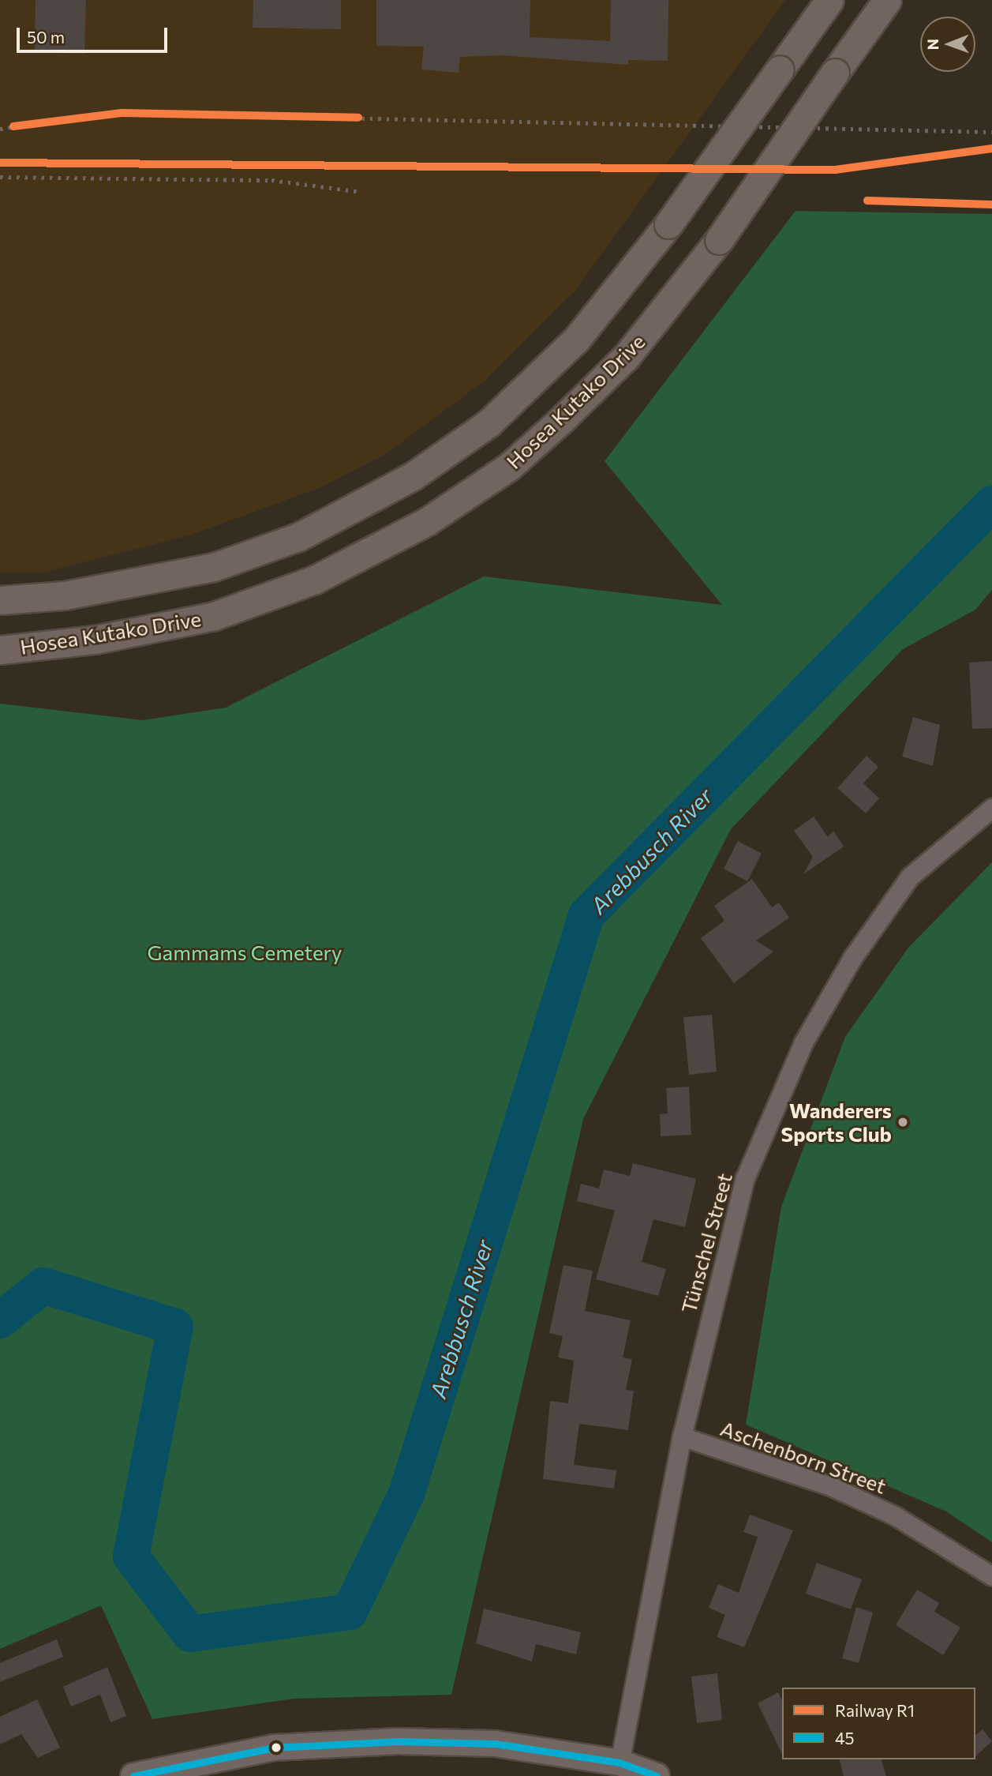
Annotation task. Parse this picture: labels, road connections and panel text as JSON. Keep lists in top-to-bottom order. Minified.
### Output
{"streets":{"main road":["Hosea Kutako Drive"],"street":["Tünschel Street","Aschenborn Street"]},"crossings":[["Tünschel Street","Aschenborn Street"]],"water":["Arebbusch River"],"parks":["Gammams Cemetery"],"places":["Wanderers Sports Club"],"lines":["rail line R1","transit line 45"],"legend":["Railway R1","45"],"scale_bar":"50 m","north":"left"}
